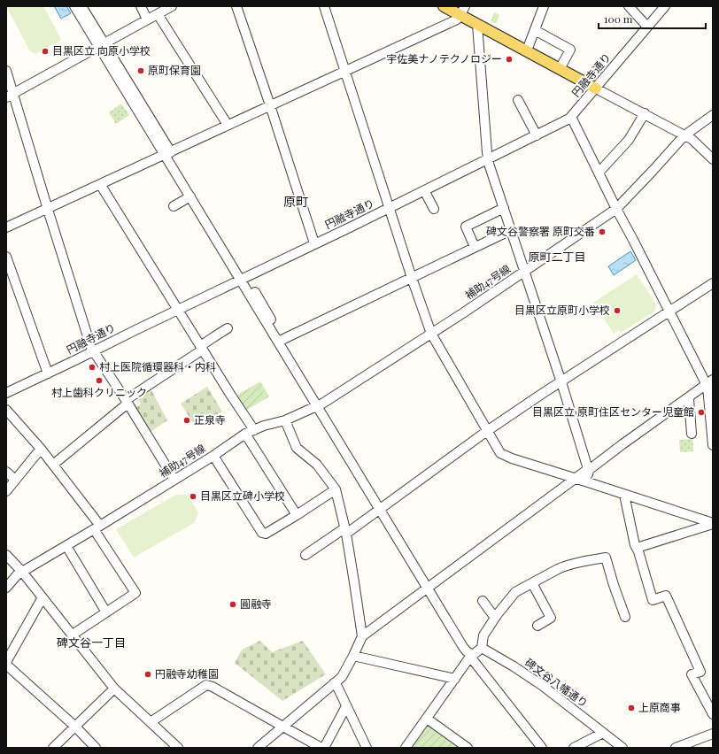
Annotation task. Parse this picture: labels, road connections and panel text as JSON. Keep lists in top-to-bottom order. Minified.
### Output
{"streets":{"street":["円融寺通り","補助47号線","碑文谷八幡通り"]},"districts":["原町","原町二丁目","碑文谷一丁目"],"places":["目黒区立 向原小学校","宇佐美ナノテクノロジー","原町保育園","碑文谷警察署 原町交番","目黒区立原町小学校","村上医院循環器科・内科","村上歯科クリニック","目黒区立 原町住区センター児童館","正泉寺","目黒区立碑小学校","圓融寺","円融寺幼稚園","上原商事"],"scale_bar":"100 m"}
